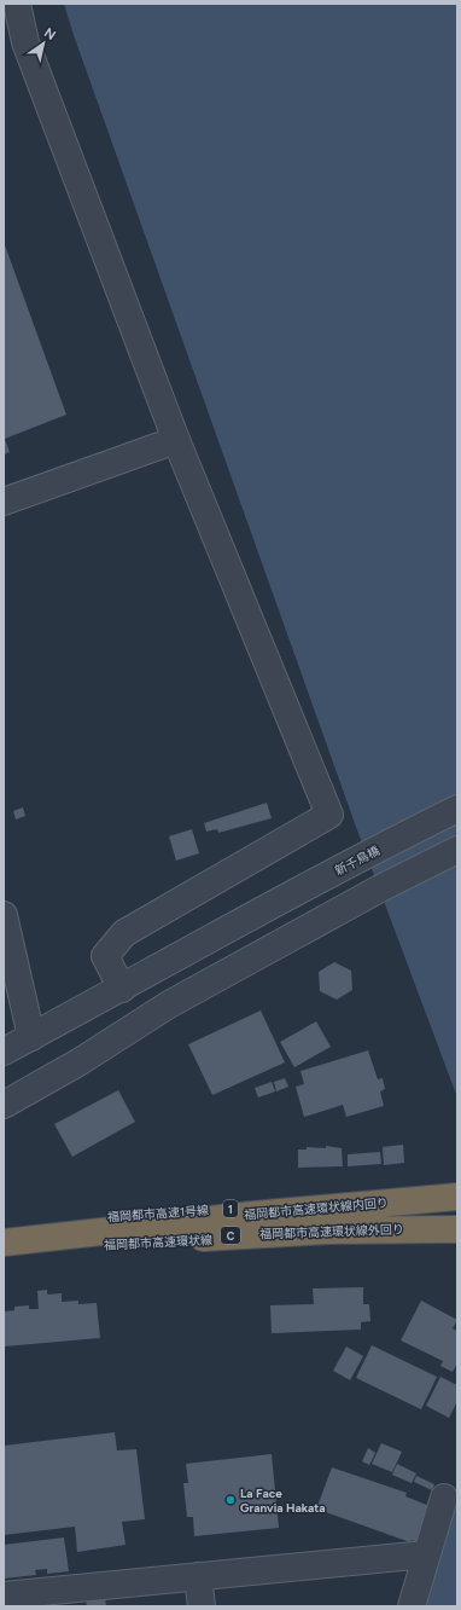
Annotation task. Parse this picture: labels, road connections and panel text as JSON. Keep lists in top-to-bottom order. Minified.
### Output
{"streets":{"highway":["1","福岡都市高速環状線内回り","福岡都市高速1号線","福岡都市高速環状線外回り","C","福岡都市高速環状線"],"street":["新千鳥橋"]},"crossings":[["福岡都市高速環状線外回り","福岡都市高速環状線"]],"places":["La Face Granvia Hakata"],"north":"top right"}
